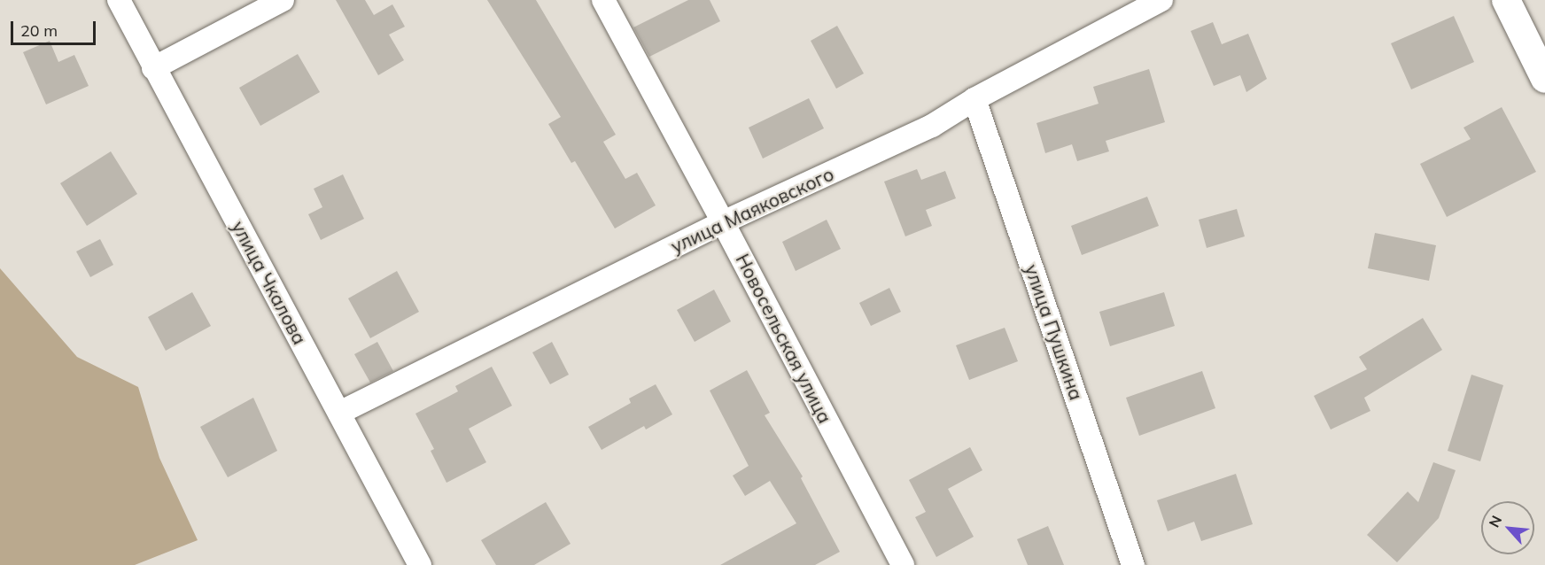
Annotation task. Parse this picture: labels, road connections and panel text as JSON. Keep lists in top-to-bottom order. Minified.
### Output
{"streets":{"street":["улица Маяковского","улица Чкалова","улица Пушкина","Новосельская улица"]},"crossings":[["улица Маяковского","улица Чкалова"],["улица Маяковского","улица Пушкина"],["улица Маяковского","Новосельская улица"]],"scale_bar":"20 m","north":"top left"}
